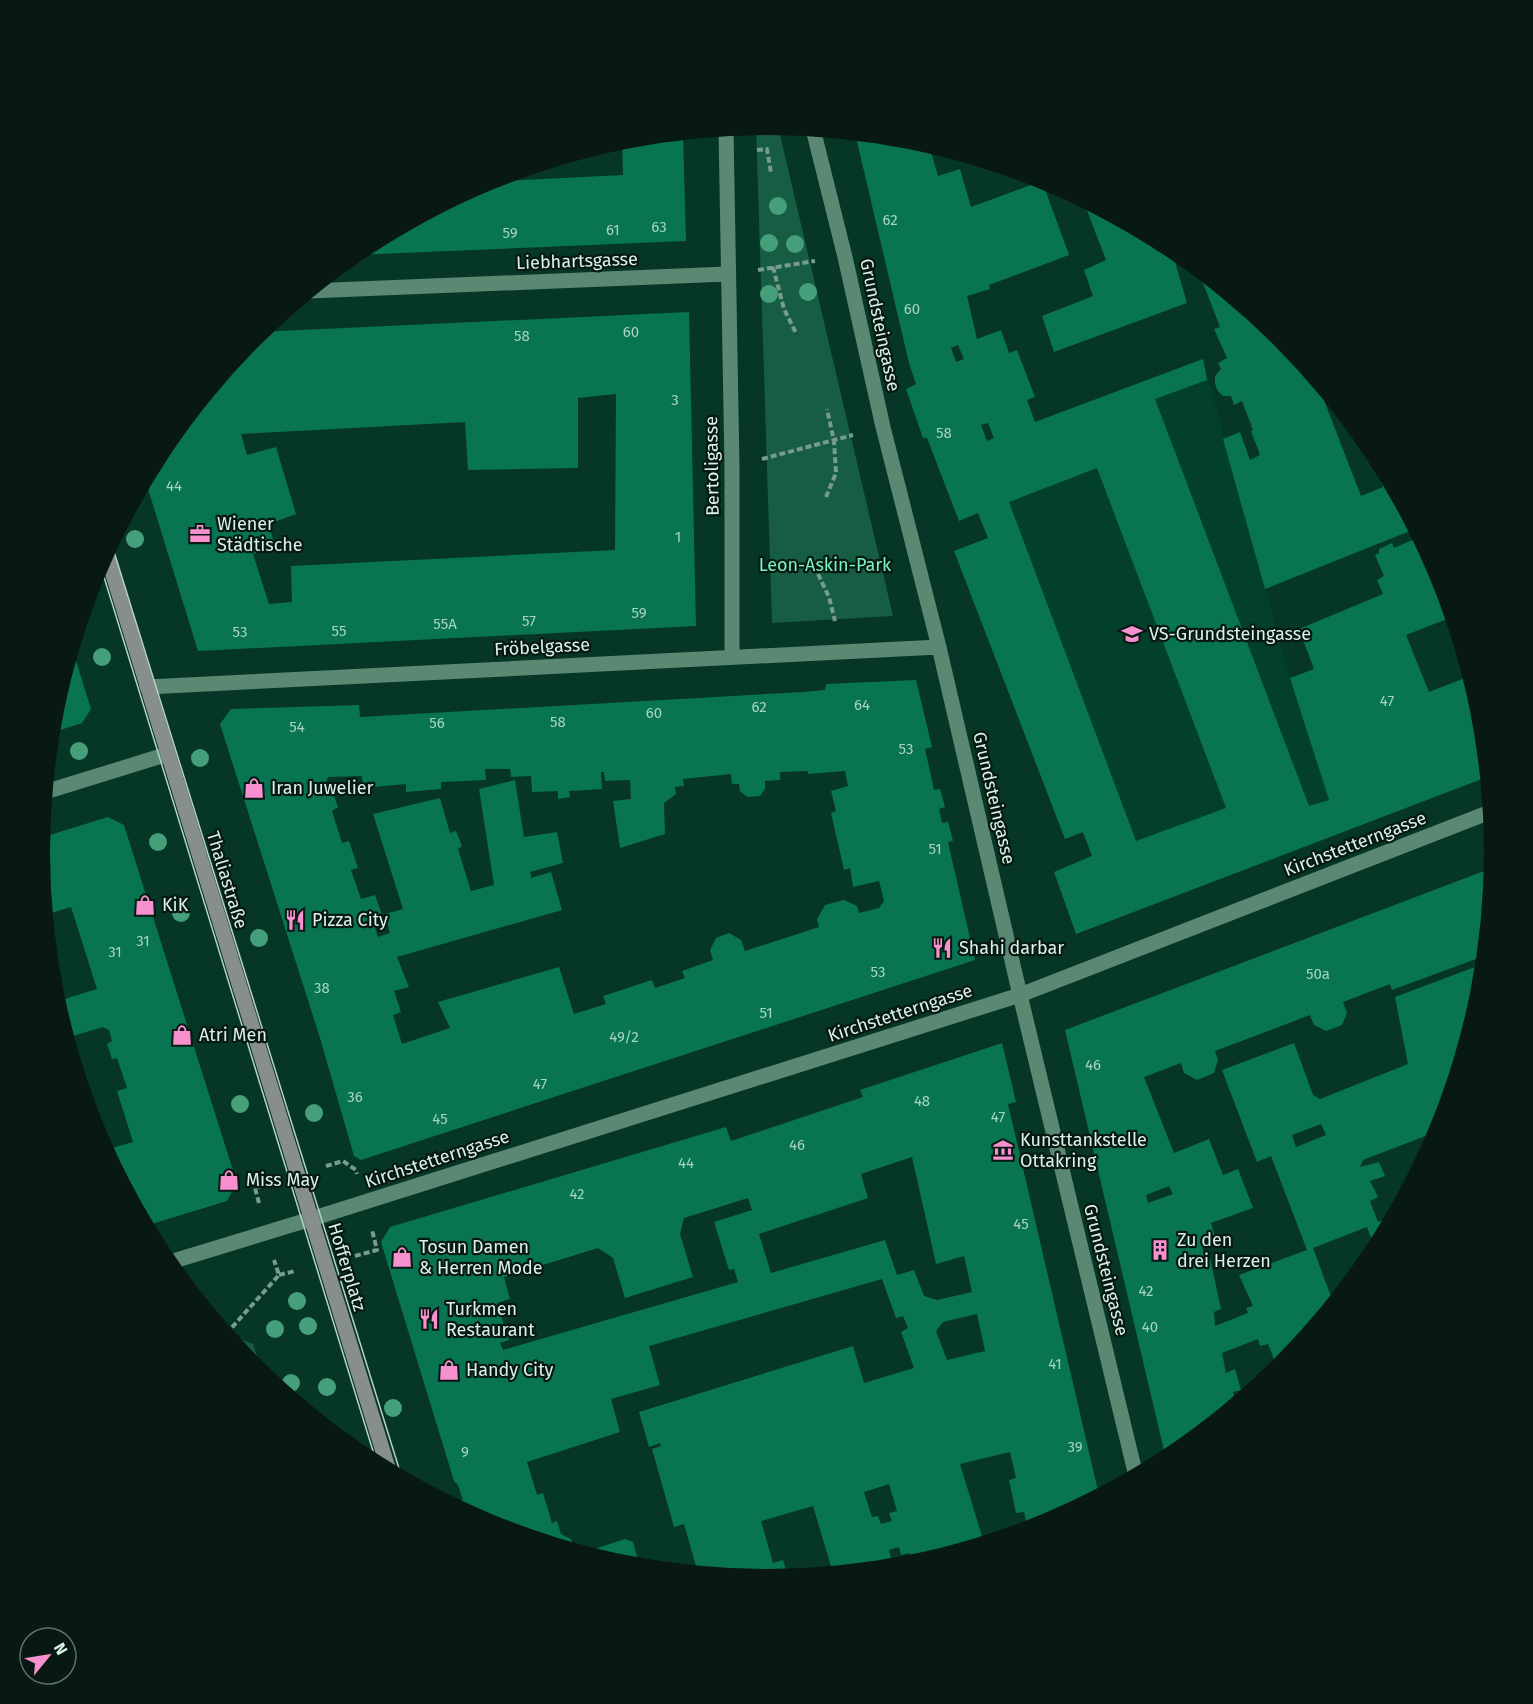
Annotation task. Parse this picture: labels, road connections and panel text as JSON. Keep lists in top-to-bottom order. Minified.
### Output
{"streets":{"main road":["Thaliastraße","Hofferplatz"],"street":["Liebhartsgasse","Grundsteingasse","Bertoligasse","Fröbelgasse","Kirchstetterngasse"]},"crossings":[["Liebhartsgasse","Bertoligasse"],["Grundsteingasse","Fröbelgasse"],["Grundsteingasse","Kirchstetterngasse"],["Bertoligasse","Fröbelgasse"],["Fröbelgasse","Thaliastraße"],["Kirchstetterngasse","Thaliastraße"],["Kirchstetterngasse","Hofferplatz"],["Thaliastraße","Hofferplatz"]],"parks":["Leon-Askin-Park"],"places":{"office":["Wiener Städtische"],"school or university":["VS-Grundsteingasse"],"shop":["Iran Juwelier","KiK","Atri Men","Miss May","Tosun Damen & Herren Mode","Handy City"],"restaurant":["Pizza City","Shahi darbar","Turkmen Restaurant"],"museum":["Kunsttankstelle Ottakring"],"building":["Zu den drei Herzen"]},"house_numbers":["62","63","61","59","60","60","58","3","58","44","1","59","57","55A","55","53","47","64","62","60","58","56","54","53","51","31","31","53","50a","38","51","49/2","46","47","36","48","47","45","46","44","42","45","42","40","41","39","9"],"north":"top right"}
